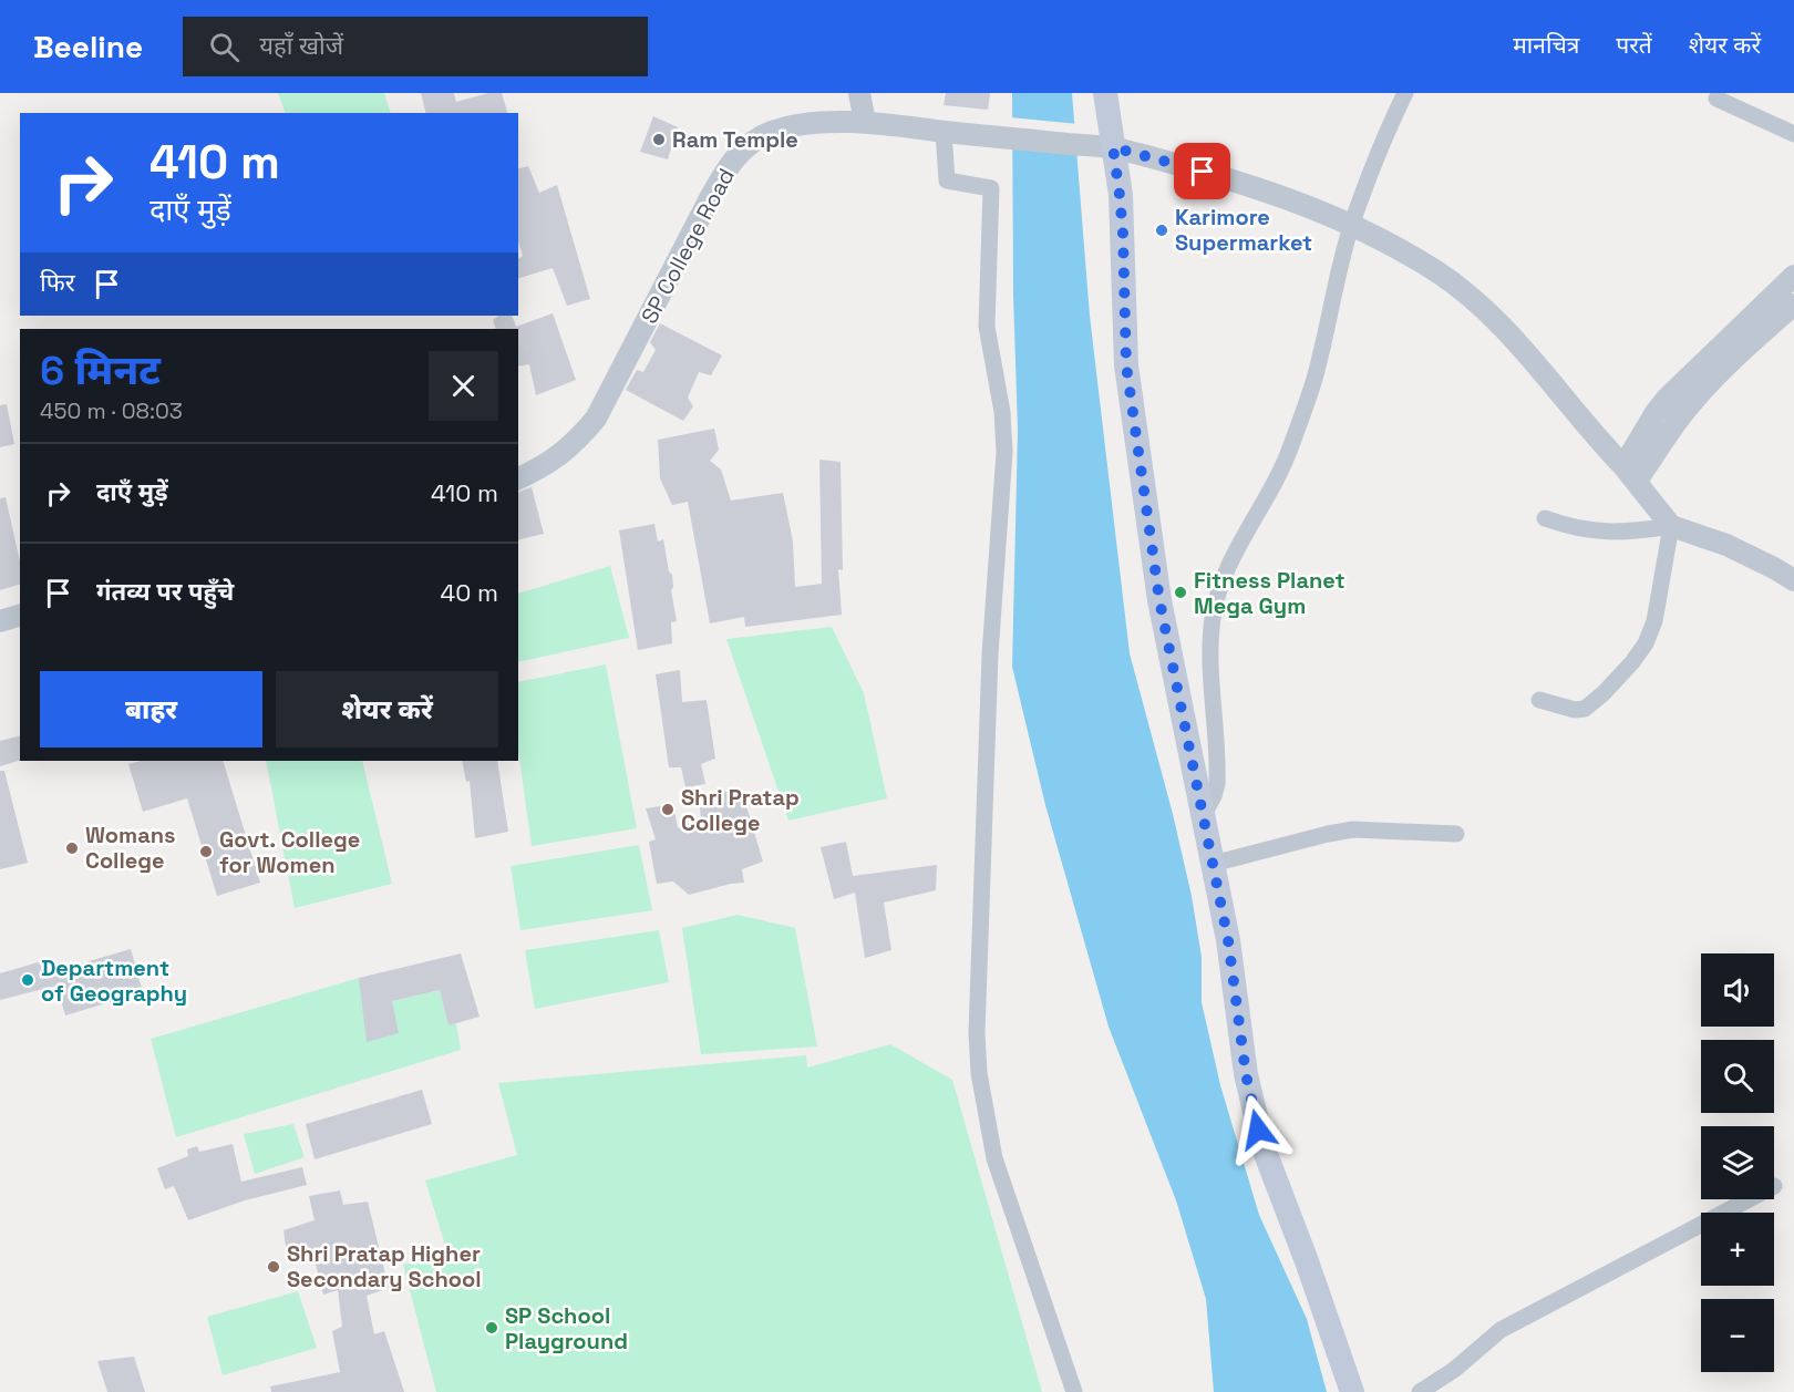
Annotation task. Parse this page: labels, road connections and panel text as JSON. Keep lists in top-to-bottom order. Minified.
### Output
{"streets":{"street":["SP College Road"]},"places":["Ram Temple","Karimore Supermarket","Fitness Planet Mega Gym","Shri Pratap College","Womans College","Govt. College for Women","Department of Geography","Shri Pratap Higher Secondary School","SP School Playground"],"page":{"header":"Beeline","search":"यहाँ खोजें","nav":["मानचित्र","परतें","शेयर करें"],"turn":["410 m","दाएँ मुड़ें"],"then":"फिर","heading":["6 मिनट","450 m · 08:03"],"list":[{"name":"दाएँ मुड़ें","value":"410 m"},{"name":"गंतव्य पर पहुँचे","value":"40 m"}],"buttons":["बाहर","शेयर करें"],"map_buttons":["+","−"]}}
